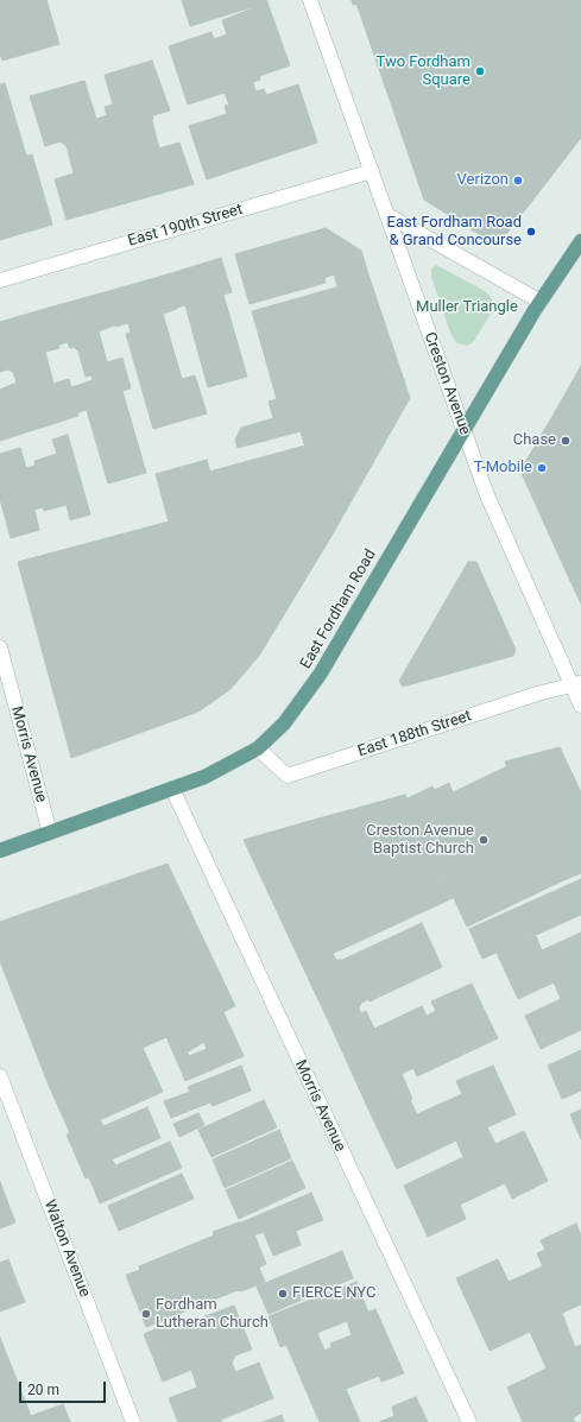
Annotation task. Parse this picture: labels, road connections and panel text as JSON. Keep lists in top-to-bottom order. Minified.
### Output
{"streets":{"main road":["East Fordham Road"],"street":["East 190th Street","Creston Avenue","East 188th Street","Morris Avenue","Walton Avenue"]},"crossings":[["East 190th Street","Creston Avenue"],["Creston Avenue","East Fordham Road"],["Creston Avenue","East 188th Street"],["East Fordham Road","East 188th Street"],["East Fordham Road","Morris Avenue"]],"parks":["Muller Triangle"],"places":["Two Fordham Square","Verizon","East Fordham Road & Grand Concourse","Chase","T-Mobile","Creston Avenue Baptist Church","FIERCE NYC","Fordham Lutheran Church"],"scale_bar":"20 m"}
